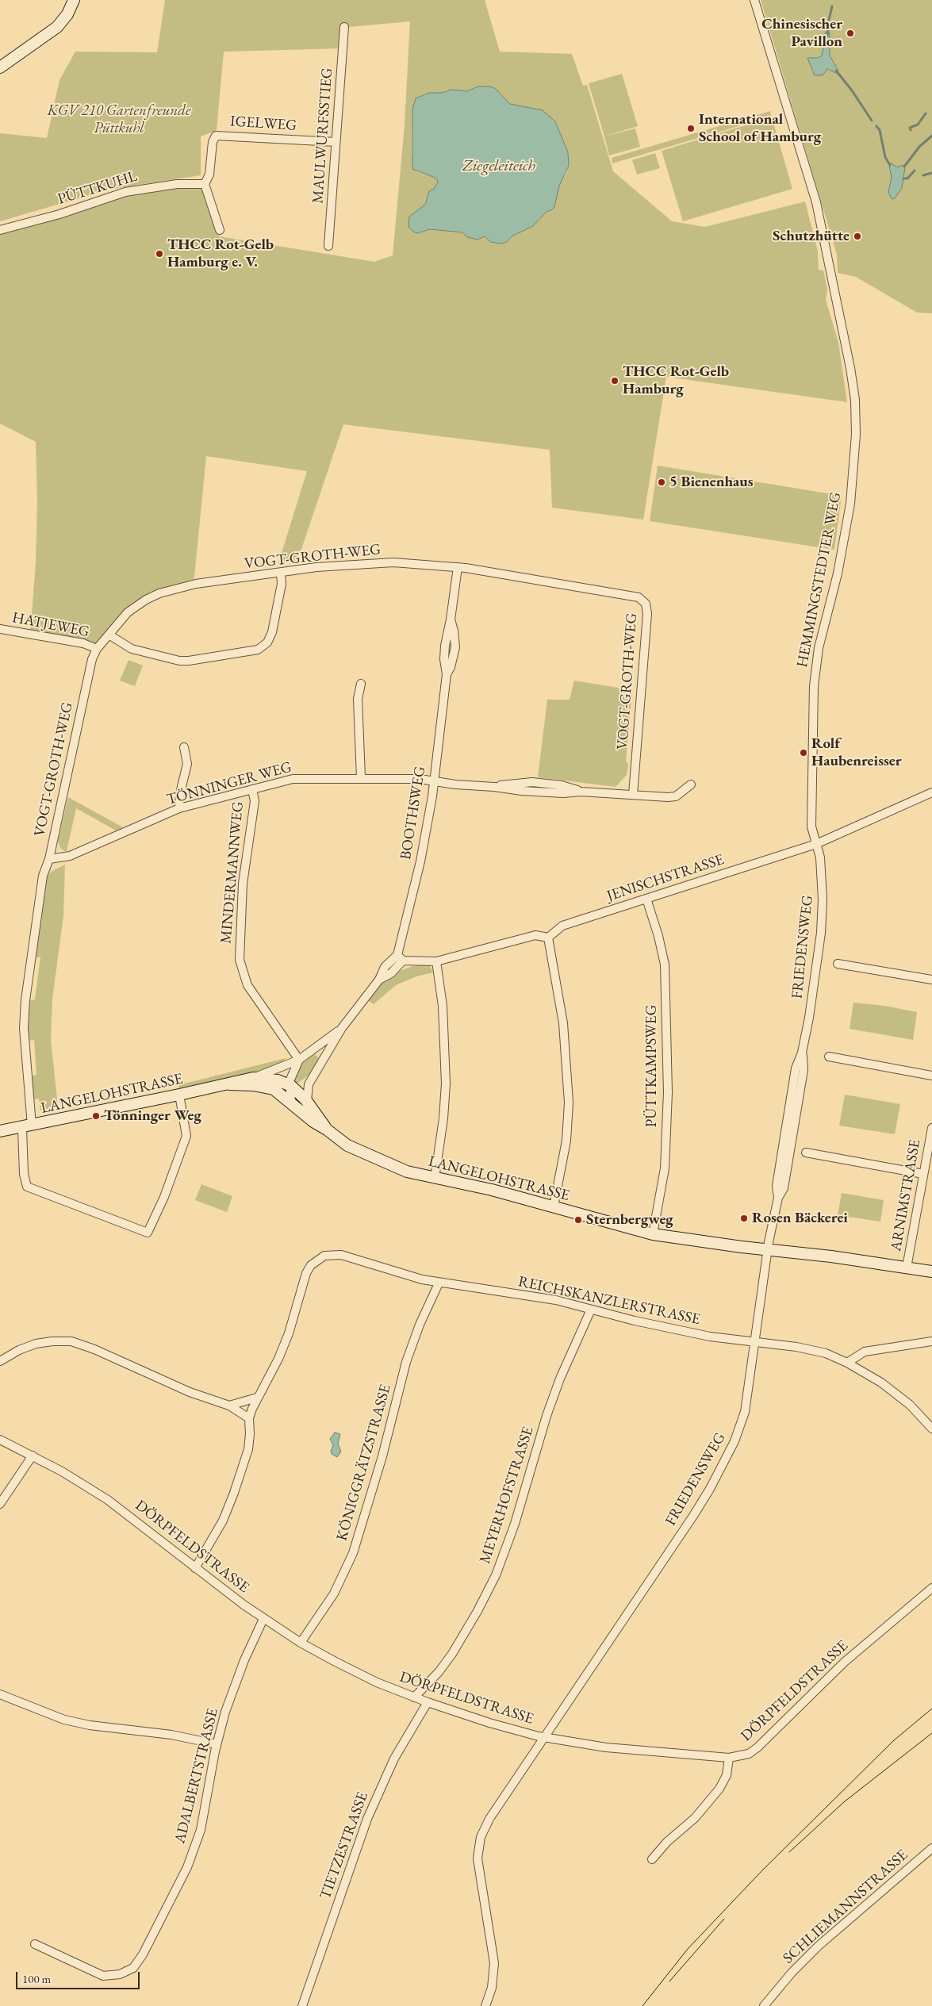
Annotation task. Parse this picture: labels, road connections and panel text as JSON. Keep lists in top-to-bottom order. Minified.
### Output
{"streets":{"street":["IGELWEG","MAULWURFSSTIEG","PÜTTKUHL","VOGT-GROTH-WEG","HEMMINGSTEDTER WEG","HATJEWEG","TÖNNINGER WEG","BOOTHSWEG","MINDERMANNWEG","JENISCHSTRASSE","FRIEDENSWEG","PÜTTKAMPSWEG","LANGELOHSTRASSE","ARNIMSTRASSE","REICHSKANZLERSTRASSE","KÖNIGGRÄTZSTRASSE","MEYERHOFSTRASSE","DÖRPFELDSTRASSE","ADALBERTSTRASSE","TIETZESTRASSE","SCHLIEMANNSTRASSE"]},"crossings":[["IGELWEG","MAULWURFSSTIEG"],["IGELWEG","PÜTTKUHL"],["VOGT-GROTH-WEG","HATJEWEG"],["VOGT-GROTH-WEG","TÖNNINGER WEG"],["VOGT-GROTH-WEG","BOOTHSWEG"],["HEMMINGSTEDTER WEG","JENISCHSTRASSE"],["HEMMINGSTEDTER WEG","FRIEDENSWEG"],["TÖNNINGER WEG","BOOTHSWEG"],["TÖNNINGER WEG","MINDERMANNWEG"],["JENISCHSTRASSE","FRIEDENSWEG"],["JENISCHSTRASSE","PÜTTKAMPSWEG"],["FRIEDENSWEG","LANGELOHSTRASSE"],["FRIEDENSWEG","REICHSKANZLERSTRASSE"],["FRIEDENSWEG","DÖRPFELDSTRASSE"],["PÜTTKAMPSWEG","LANGELOHSTRASSE"],["LANGELOHSTRASSE","ARNIMSTRASSE"],["REICHSKANZLERSTRASSE","KÖNIGGRÄTZSTRASSE"],["REICHSKANZLERSTRASSE","MEYERHOFSTRASSE"],["KÖNIGGRÄTZSTRASSE","DÖRPFELDSTRASSE"],["MEYERHOFSTRASSE","DÖRPFELDSTRASSE"],["DÖRPFELDSTRASSE","ADALBERTSTRASSE"],["DÖRPFELDSTRASSE","TIETZESTRASSE"]],"water":["Ziegeleiteich"],"parks":["KGV 210 Gartenfreunde Püttkuhl"],"places":["Chinesischer Pavillon","International School of Hamburg","Schutzhütte","THCC Rot-Gelb Hamburg e. V.","THCC Rot-Gelb Hamburg","5 Bienenhaus","Rolf Haubenreisser","Tönninger Weg","Rosen Bäckerei","Sternbergweg"],"scale_bar":"100 m"}
